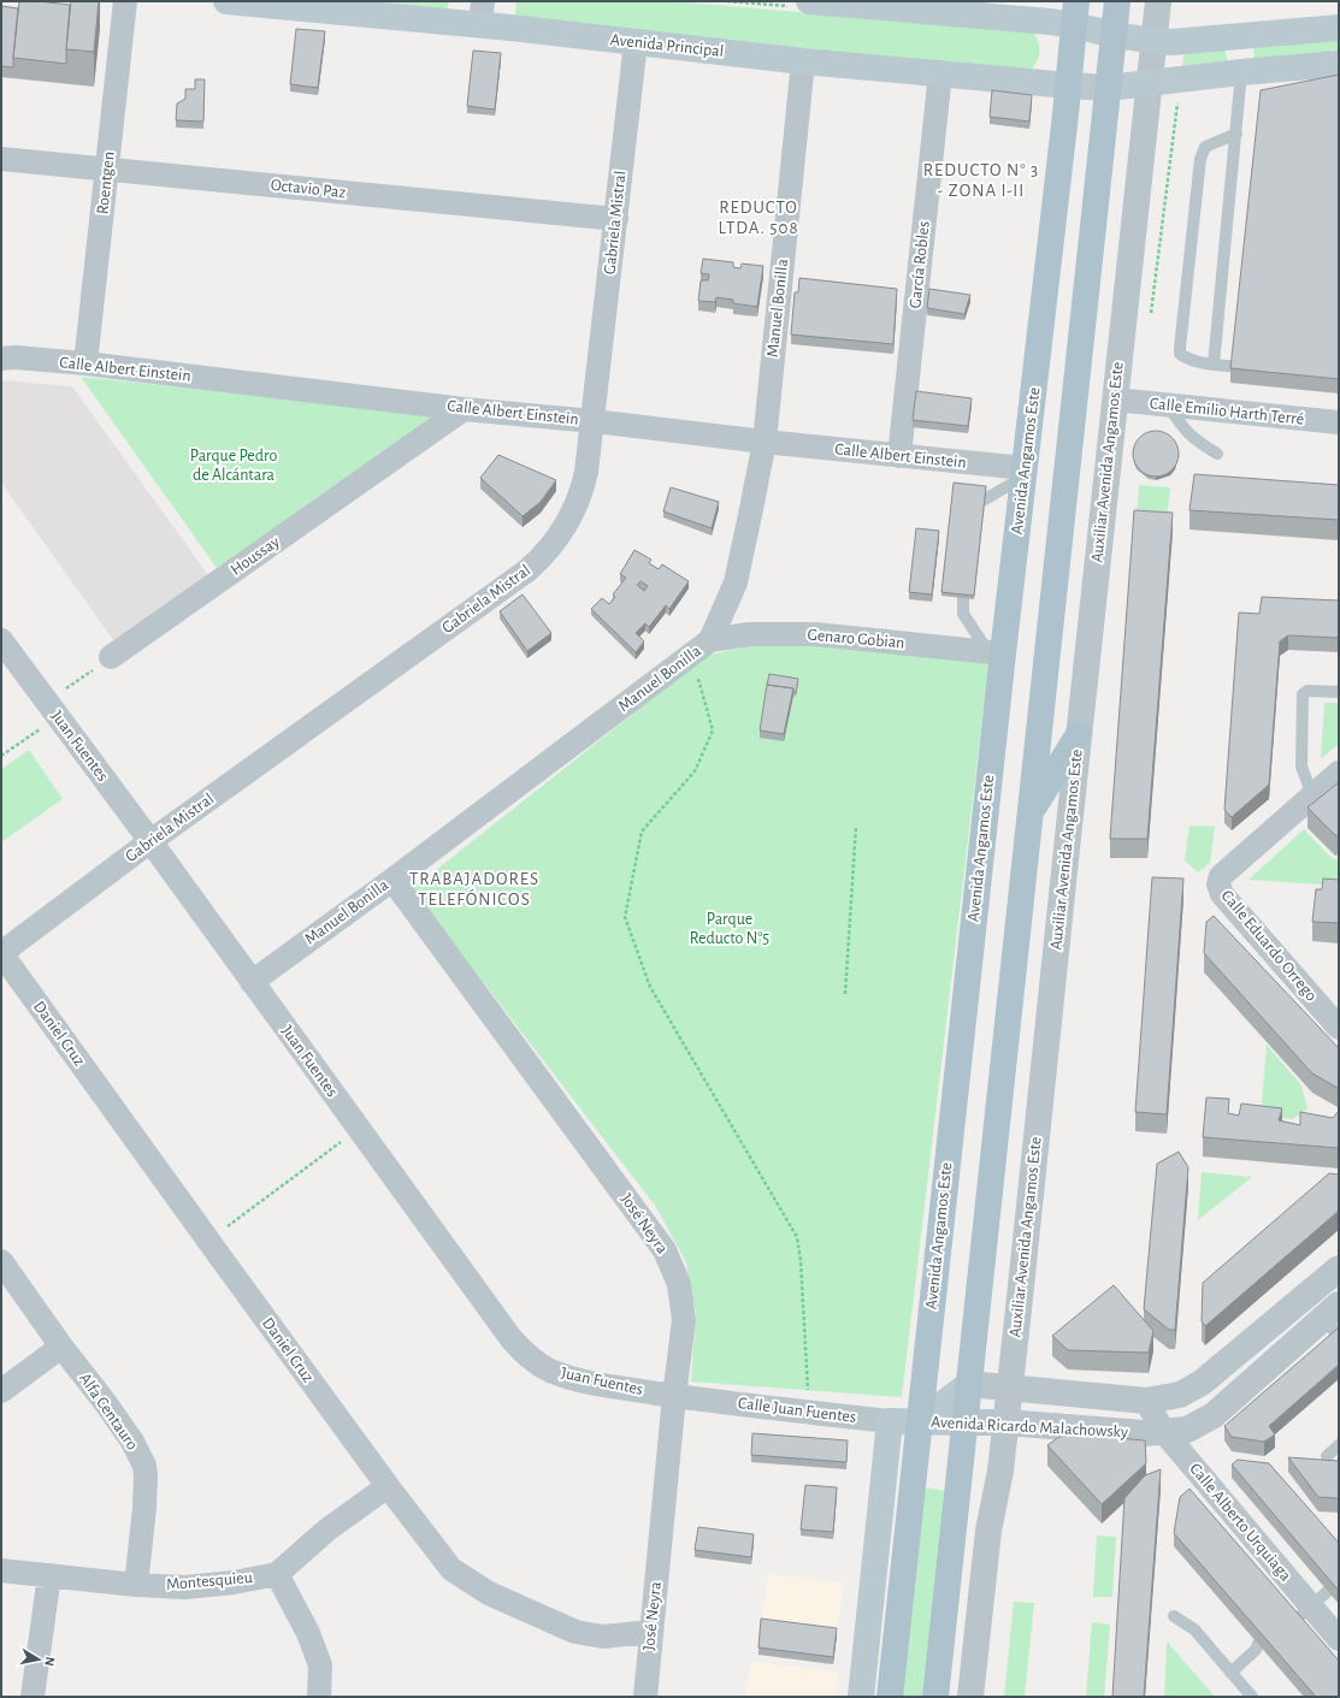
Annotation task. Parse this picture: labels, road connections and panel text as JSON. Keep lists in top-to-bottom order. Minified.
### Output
{"streets":{"main road":["Avenida Principal","Avenida Angamos Este","Calle Juan Fuentes","Avenida Ricardo Malachowsky"],"street":["Roentgen","Octavio Paz","Gabriela Mistral","García Robles","Manuel Bonilla","Calle Albert Einstein","Calle Emilio Harth Terré","Auxiliar Avenida Angamos Este","Houssay","Genaro Gobian","Juan Fuentes","Calle Eduardo Orrego","Daniel Cruz","José Neyra","Alfa Centauro","Calle Alberto Urquiaga","Montesquieu"]},"crossings":[["Avenida Principal","Gabriela Mistral"],["Avenida Principal","García Robles"],["Avenida Principal","Manuel Bonilla"],["Avenida Principal","Avenida Angamos Este"],["Avenida Principal","Auxiliar Avenida Angamos Este"],["Roentgen","Octavio Paz"],["Roentgen","Calle Albert Einstein"],["Octavio Paz","Gabriela Mistral"],["Gabriela Mistral","Calle Albert Einstein"],["Gabriela Mistral","Juan Fuentes"],["Gabriela Mistral","Daniel Cruz"],["García Robles","Calle Albert Einstein"],["Manuel Bonilla","Calle Albert Einstein"],["Manuel Bonilla","Genaro Gobian"],["Manuel Bonilla","Juan Fuentes"],["Manuel Bonilla","José Neyra"],["Calle Albert Einstein","Avenida Angamos Este"],["Calle Albert Einstein","Houssay"],["Calle Emilio Harth Terré","Auxiliar Avenida Angamos Este"],["Avenida Angamos Este","Genaro Gobian"],["Avenida Angamos Este","Calle Juan Fuentes"],["Avenida Angamos Este","Avenida Ricardo Malachowsky"],["Auxiliar Avenida Angamos Este","Avenida Ricardo Malachowsky"],["Juan Fuentes","José Neyra"],["Juan Fuentes","Calle Juan Fuentes"],["Daniel Cruz","José Neyra"],["Daniel Cruz","Montesquieu"],["José Neyra","Calle Juan Fuentes"],["Calle Juan Fuentes","Avenida Ricardo Malachowsky"],["Alfa Centauro","Montesquieu"],["Avenida Ricardo Malachowsky","Calle Alberto Urquiaga"]],"districts":["REDUCTO N° 3 - ZONA I-II","REDUCTO LTDA. 508","TRABAJADORES TELEFÓNICOS"],"parks":["Parque Pedro de Alcántara","Parque Reducto N°5"],"north":"right"}
